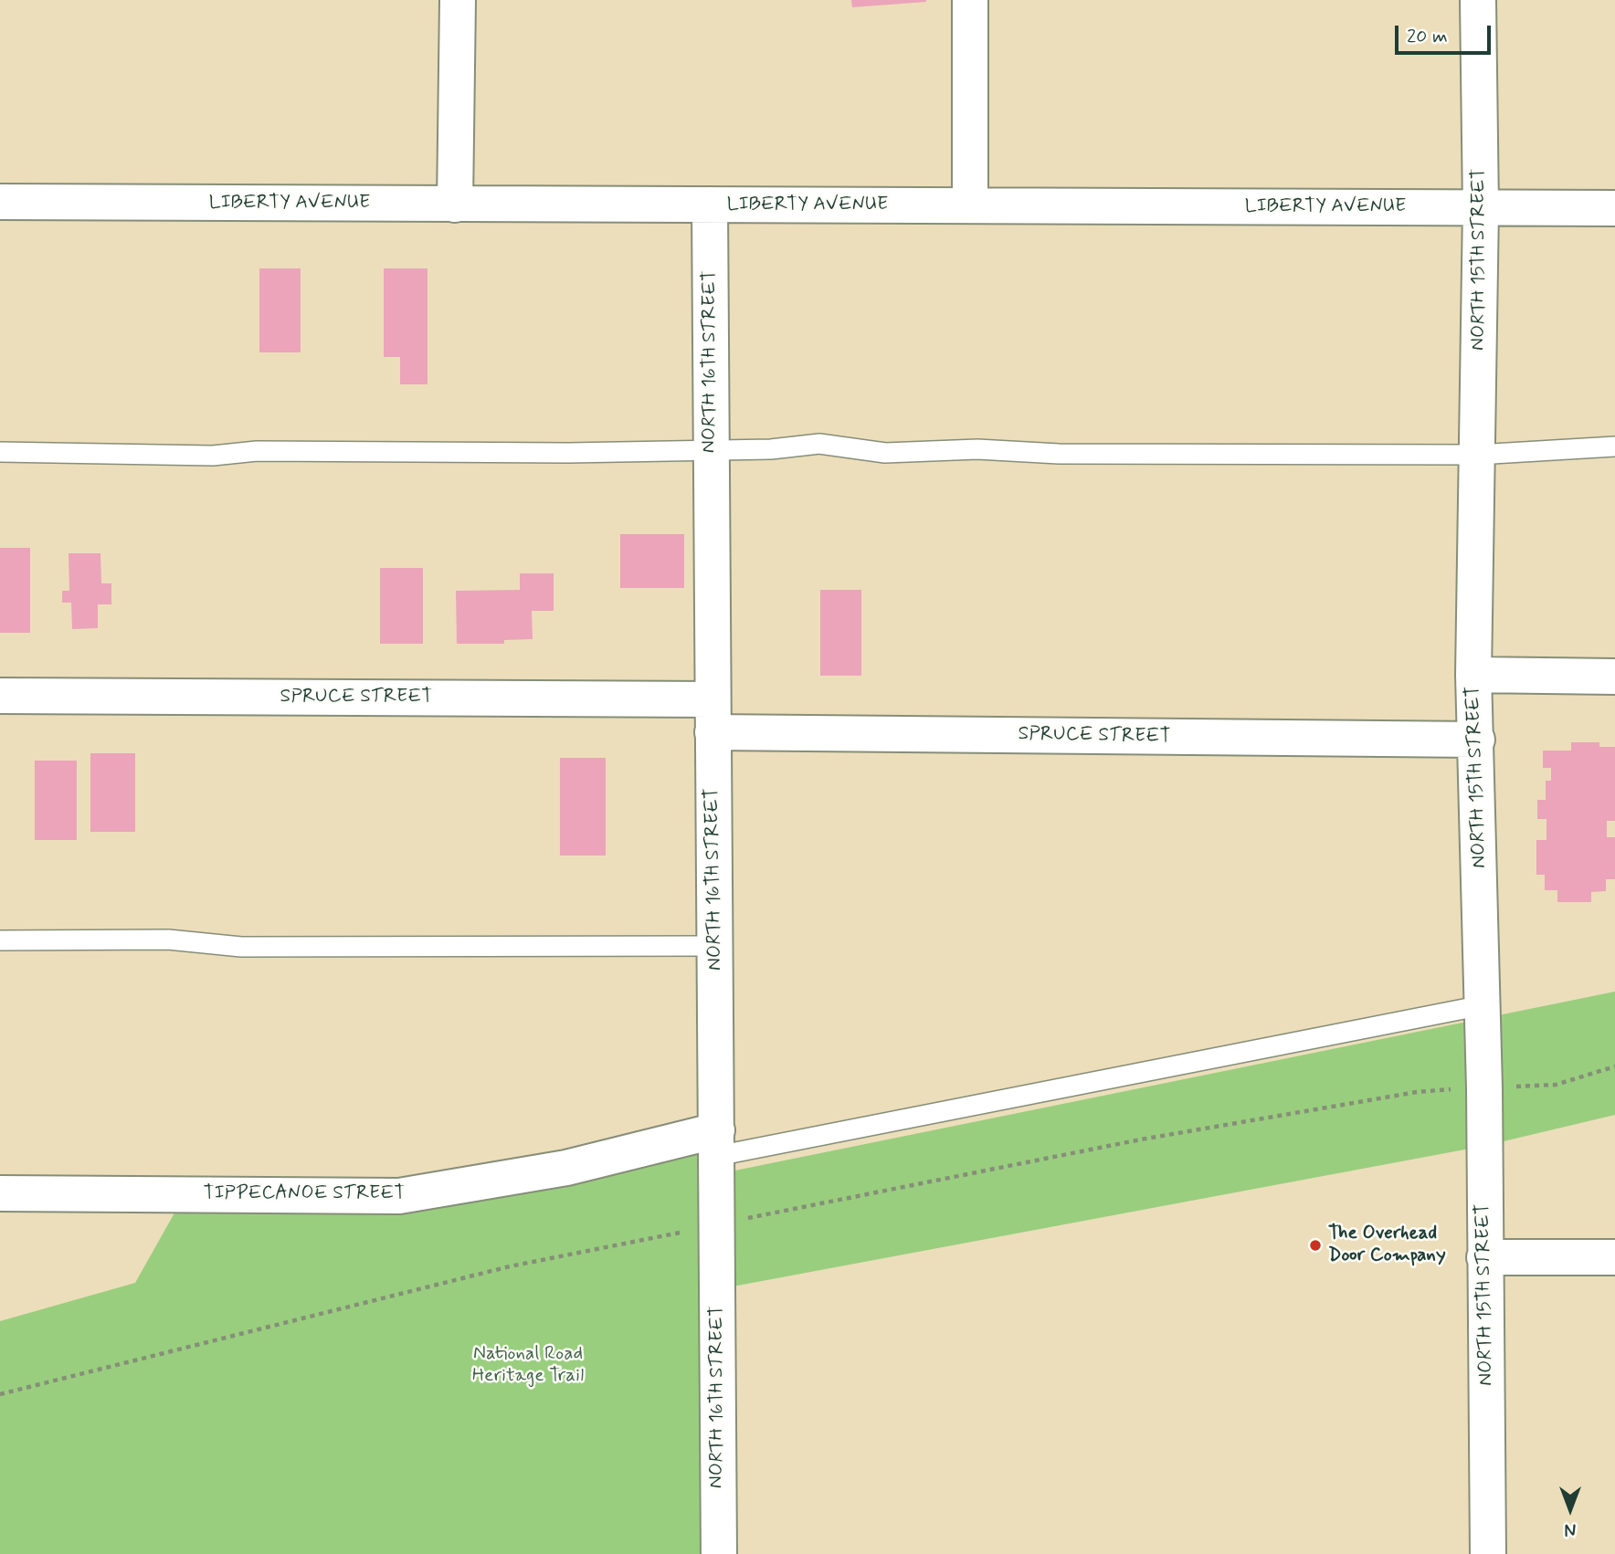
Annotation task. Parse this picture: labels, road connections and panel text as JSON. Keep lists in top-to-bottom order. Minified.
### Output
{"streets":{"street":["LIBERTY AVENUE","NORTH 15TH STREET","NORTH 16TH STREET","SPRUCE STREET","TIPPECANOE STREET"]},"crossings":[["LIBERTY AVENUE","NORTH 15TH STREET"],["LIBERTY AVENUE","NORTH 16TH STREET"],["NORTH 15TH STREET","SPRUCE STREET"],["NORTH 16TH STREET","SPRUCE STREET"],["NORTH 16TH STREET","TIPPECANOE STREET"]],"parks":["National Road Heritage Trail"],"places":["The Overhead Door Company"],"scale_bar":"20 m","north":"bottom"}
